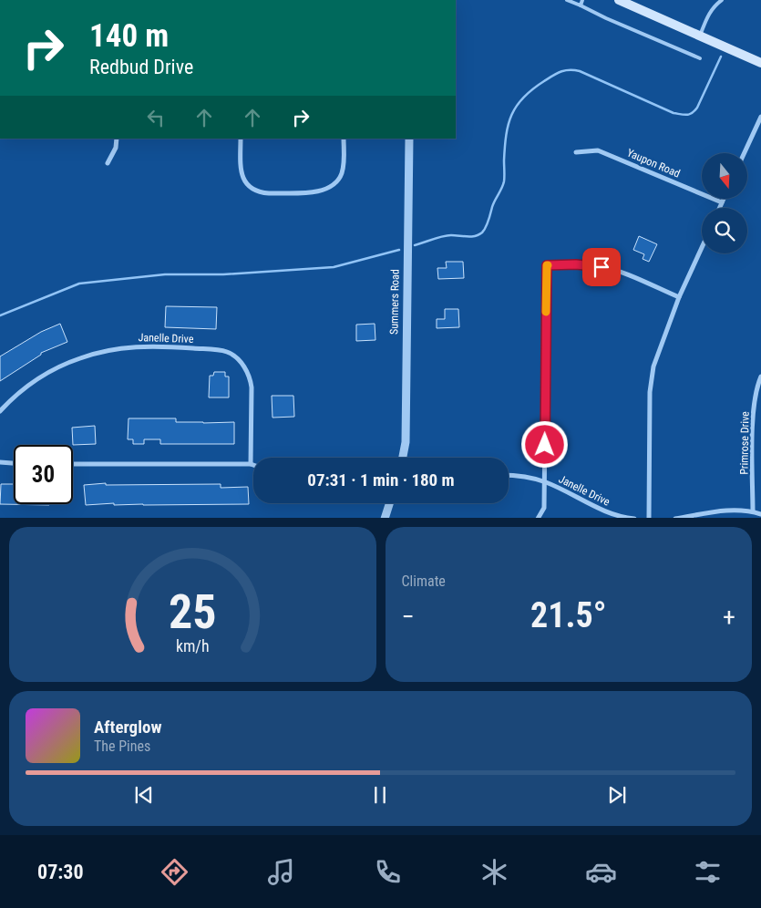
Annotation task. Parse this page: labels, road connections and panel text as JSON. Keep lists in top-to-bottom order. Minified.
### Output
{"streets":{"street":["Yaupon Road","Summers Road","Janelle Drive","Primrose Drive"]},"north":"bottom","page":{"turn":["140 m","Redbud Drive"],"limit":"30","trip":"07:31 · 1 min · 180 m","tile":"Climate","heat":["−","21.5°","+"],"song":["Afterglow","The Pines"],"tabs":"07:30","gauge":["25","km/h"]}}
